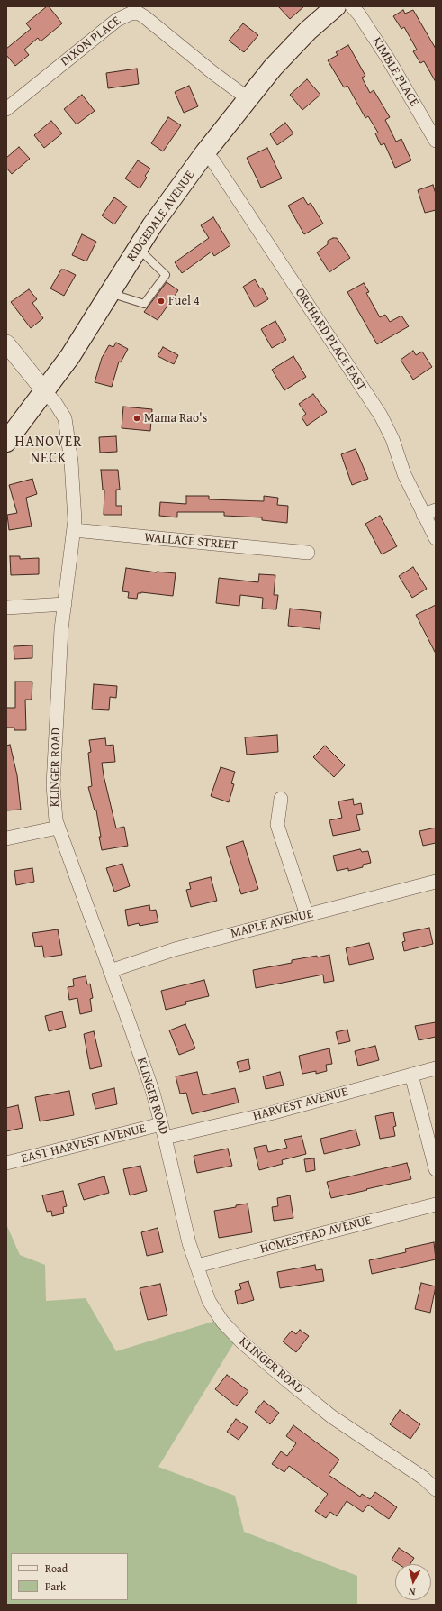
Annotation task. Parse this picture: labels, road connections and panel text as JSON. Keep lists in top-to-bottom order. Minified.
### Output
{"streets":{"main road":["RIDGEDALE AVENUE"],"street":["DIXON PLACE","KIMBLE PLACE","ORCHARD PLACE EAST","WALLACE STREET","KLINGER ROAD","MAPLE AVENUE","HARVEST AVENUE","EAST HARVEST AVENUE","HOMESTEAD AVENUE"]},"crossings":[["DIXON PLACE","RIDGEDALE AVENUE"],["RIDGEDALE AVENUE","ORCHARD PLACE EAST"],["RIDGEDALE AVENUE","KLINGER ROAD"],["WALLACE STREET","KLINGER ROAD"],["KLINGER ROAD","MAPLE AVENUE"],["KLINGER ROAD","HARVEST AVENUE"],["KLINGER ROAD","EAST HARVEST AVENUE"],["KLINGER ROAD","HOMESTEAD AVENUE"]],"districts":["HANOVER NECK"],"places":["Fuel 4","Mama Rao's"],"legend":["Road","Park"],"north":"bottom"}
